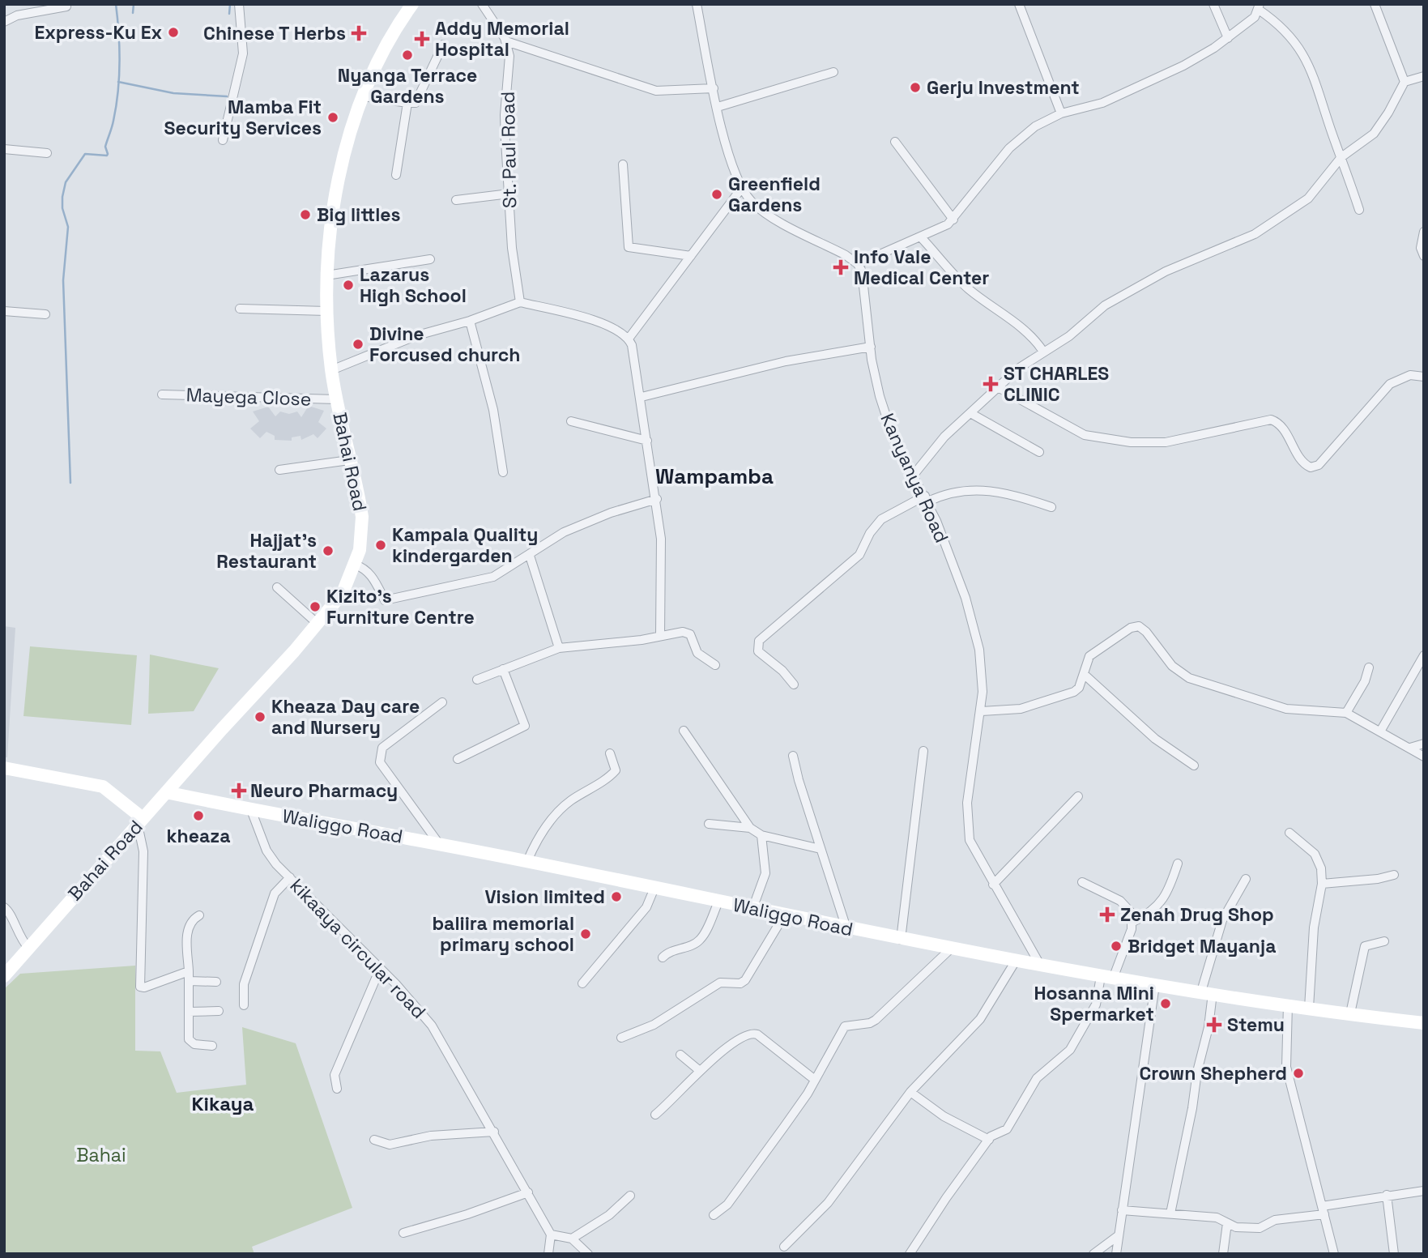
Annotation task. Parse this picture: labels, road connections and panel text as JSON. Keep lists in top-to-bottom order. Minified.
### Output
{"streets":{"street":["St. Paul Road","Mayega Close","Bahai Road","Kanyanya Road","Waliggo Road","kikaaya circular road"]},"crossings":[["Mayega Close","Bahai Road"],["Bahai Road","Waliggo Road"],["Kanyanya Road","Waliggo Road"],["Waliggo Road","kikaaya circular road"]],"districts":["Wampamba","Kikaya"],"parks":["Bahai"],"places":{"other":["Express-Ku Ex","Nyanga Terrace Gardens","Gerju Investment","Mamba Fit Security Services","Greenfield Gardens","Big littles","Lazarus High School","Divine Forcused church","Kampala Quality kindergarden","Hajjat's Restaurant","Kizito's Furniture Centre","Kheaza Day care and Nursery","kheaza","Vision limited","baliira memorial primary school","Bridget Mayanja","Hosanna Mini Spermarket","Crown Shepherd"],"health":["Chinese T Herbs","Addy Memorial Hospital","Info Vale Medical Center","ST CHARLES CLINIC","Neuro Pharmacy","Zenah Drug Shop","Stemu"]}}
